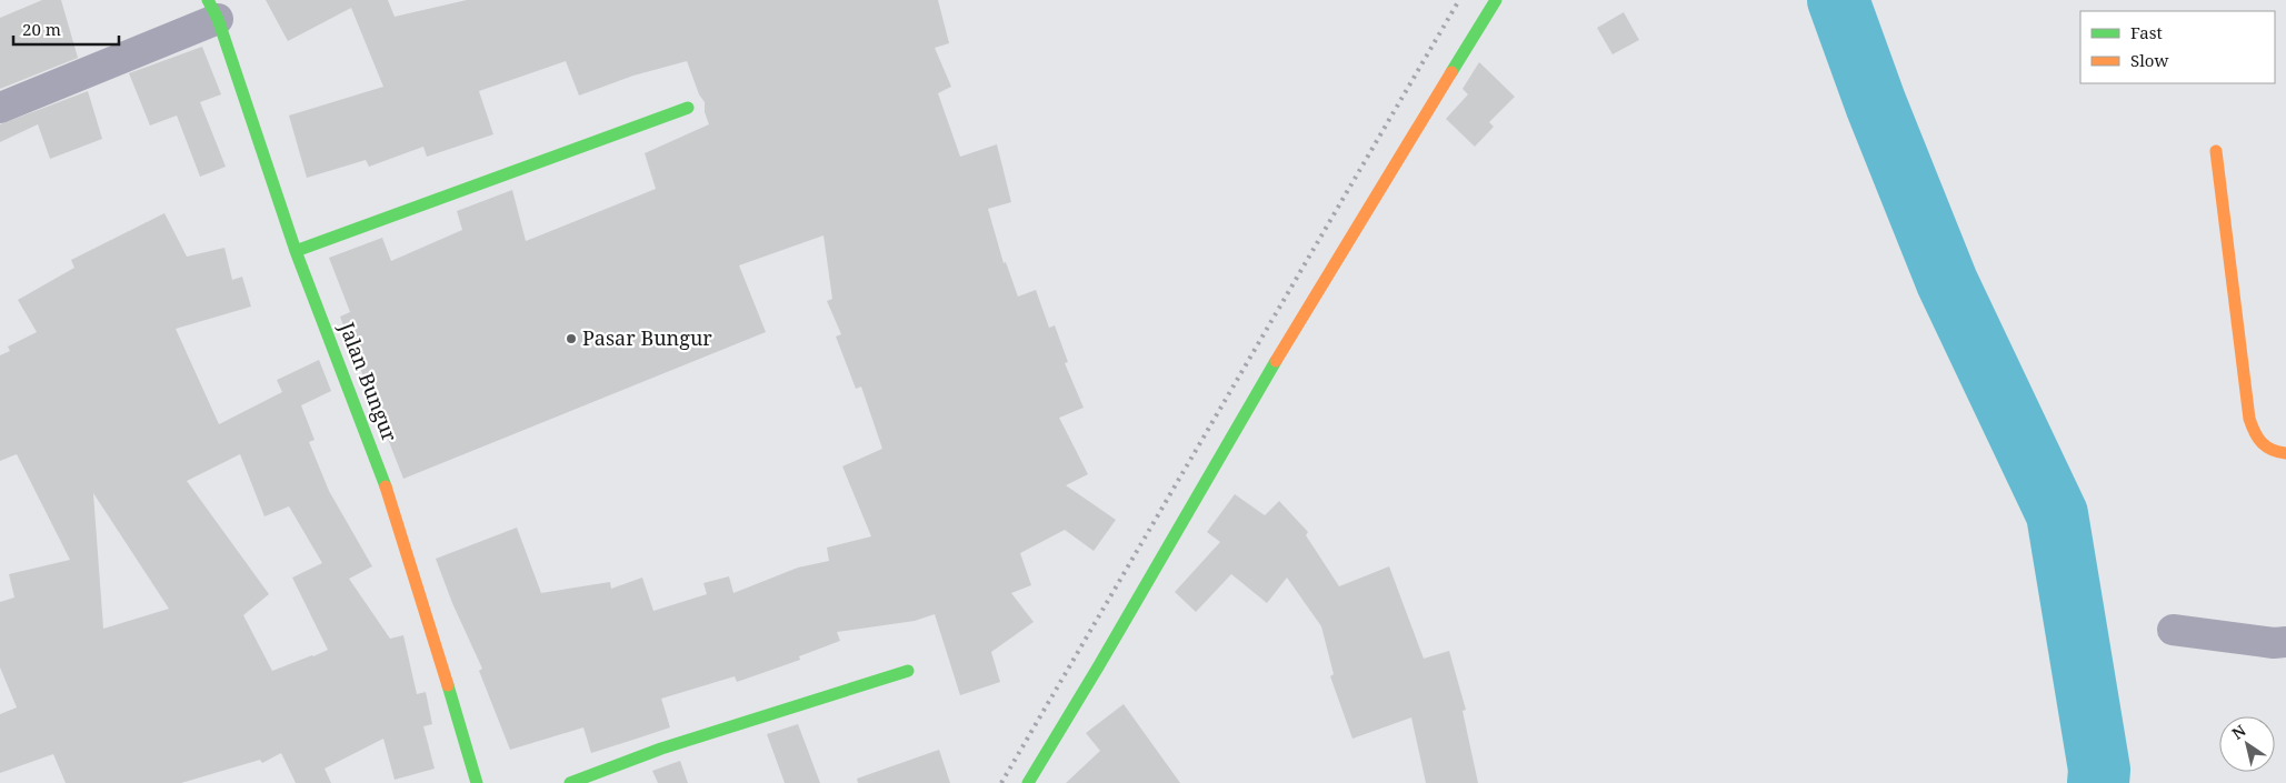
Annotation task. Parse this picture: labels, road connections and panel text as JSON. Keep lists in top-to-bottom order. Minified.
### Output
{"streets":{"street":["Jalan Bungur"]},"places":["Pasar Bungur"],"legend":["Fast","Slow"],"scale_bar":"20 m","north":"top left"}
